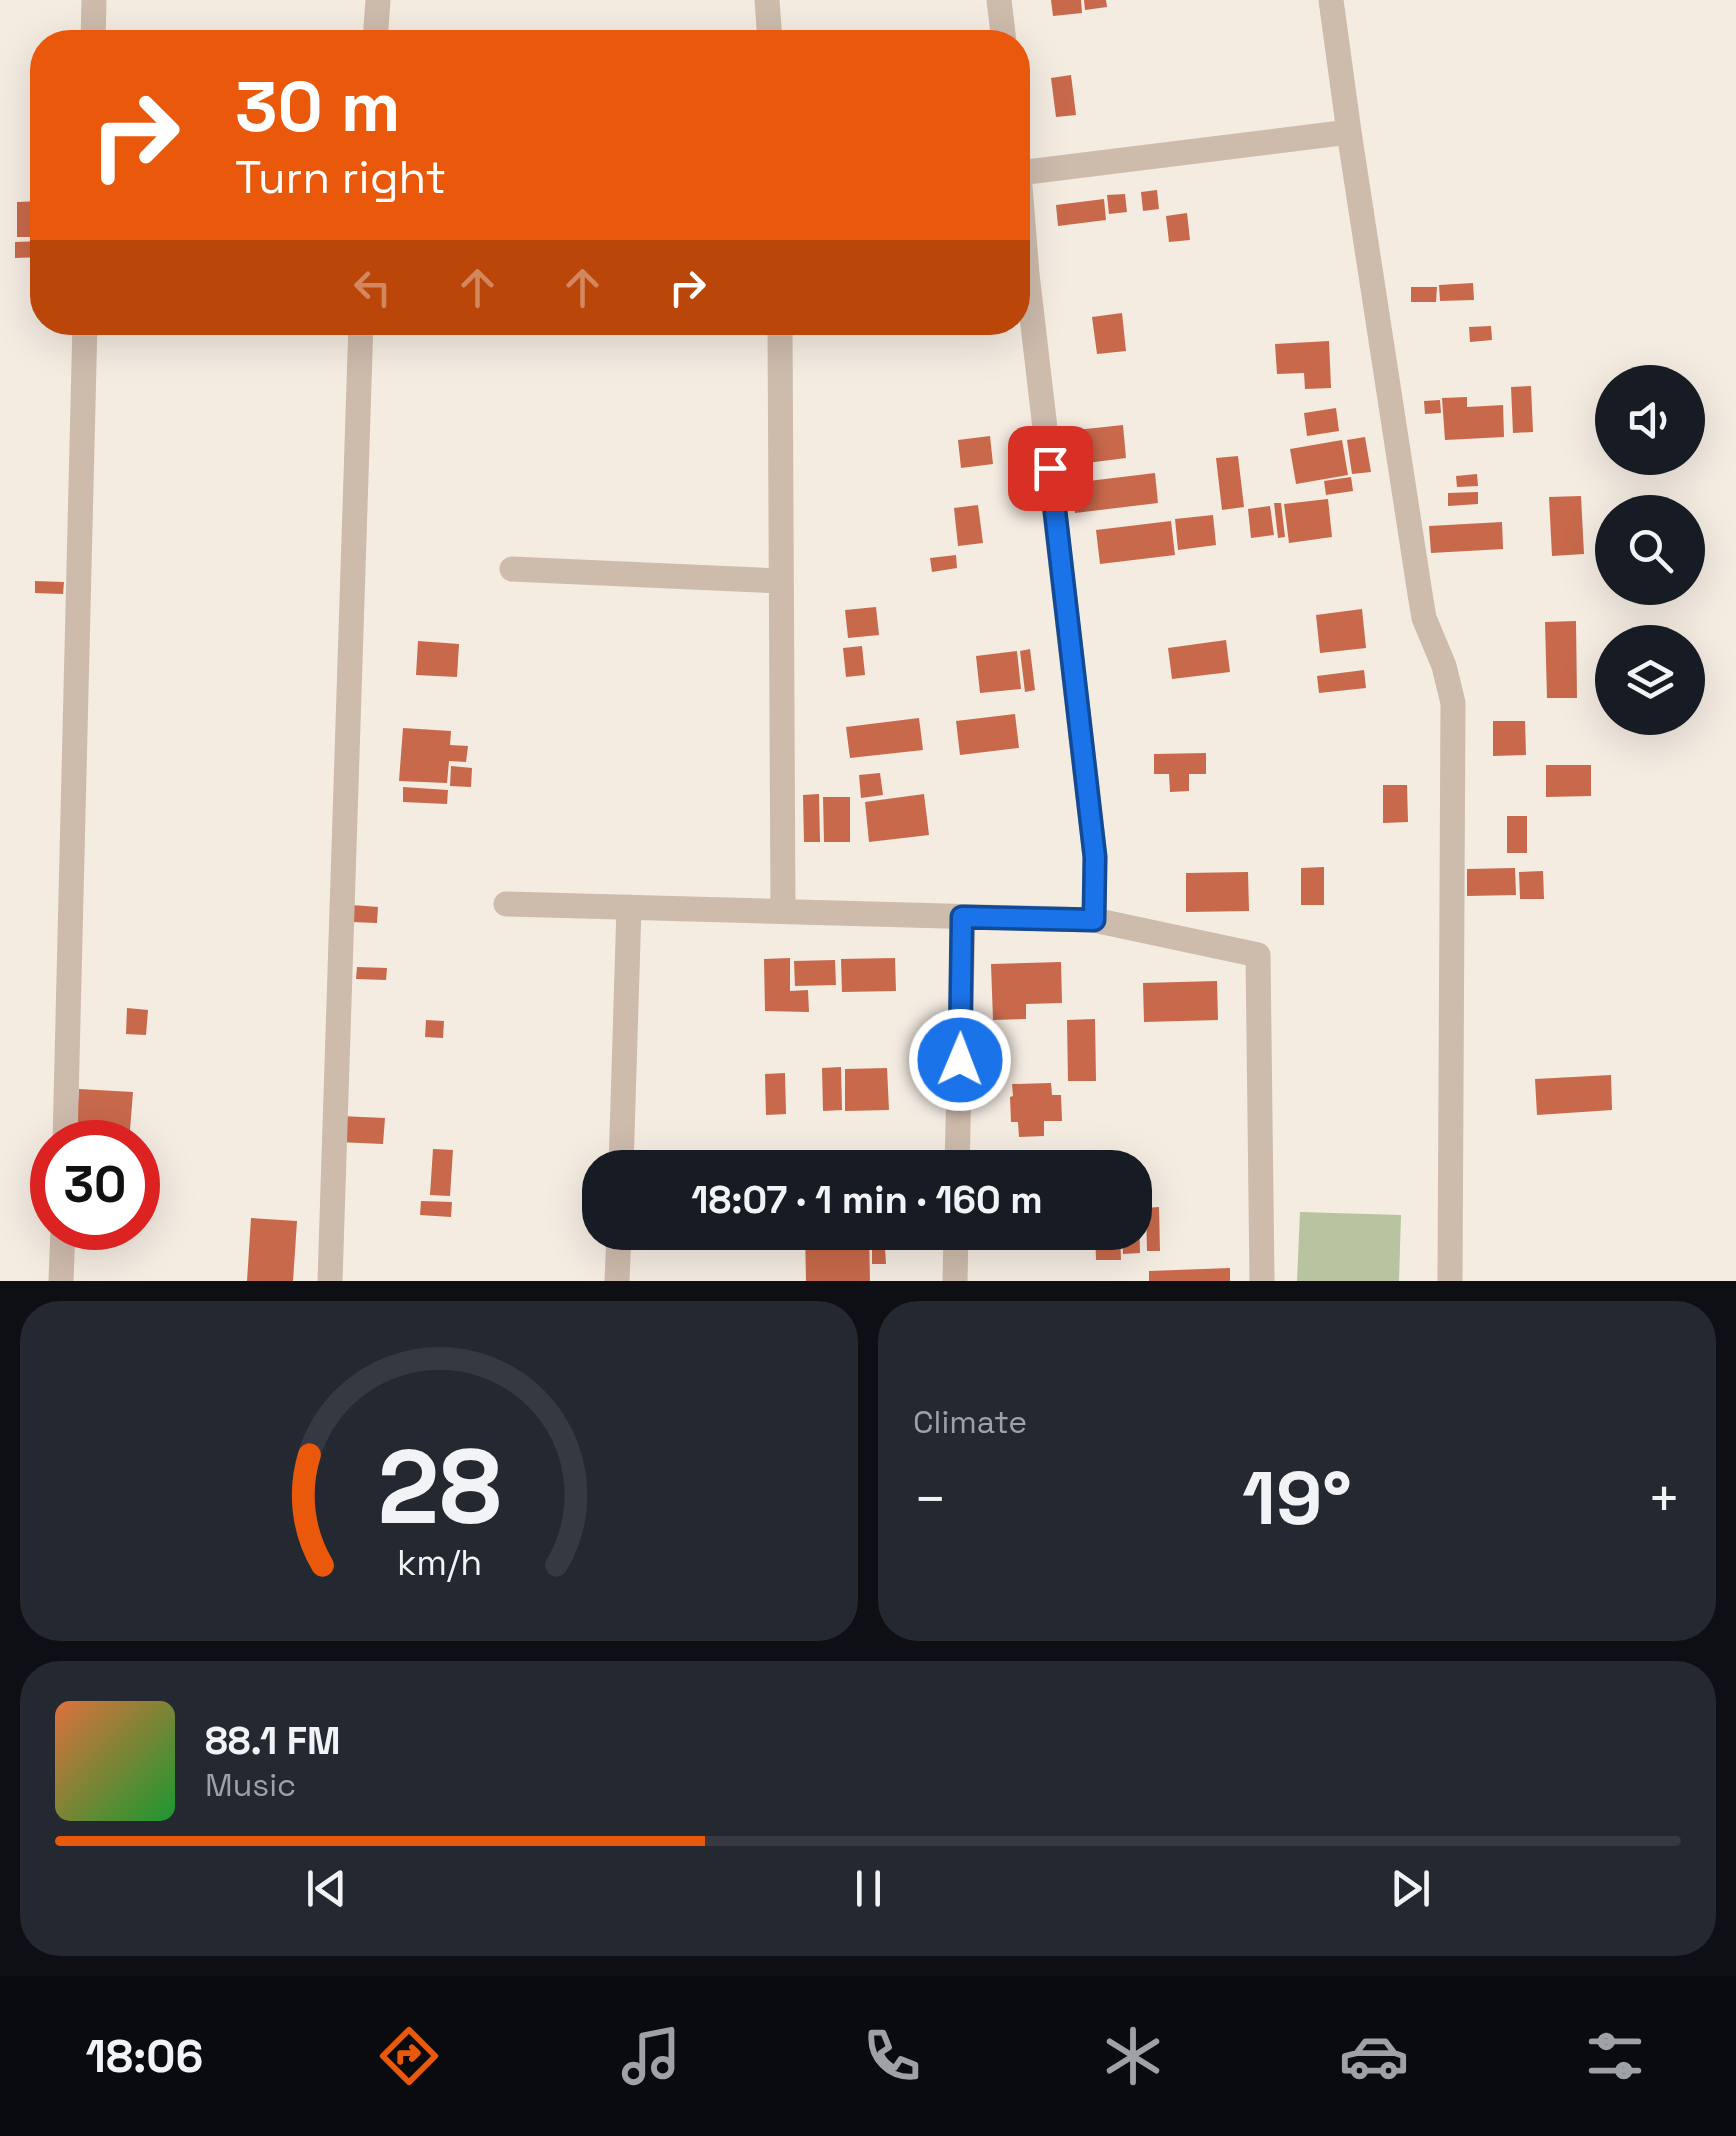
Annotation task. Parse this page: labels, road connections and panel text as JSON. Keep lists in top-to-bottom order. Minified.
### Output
{"page":{"turn":["30 m","Turn right"],"limit":"30","trip":"18:07 · 1 min · 160 m","tile":"Climate","heat":["−","19°","+"],"song":["88.1 FM","Music"],"tabs":"18:06","gauge":["28","km/h"]}}
